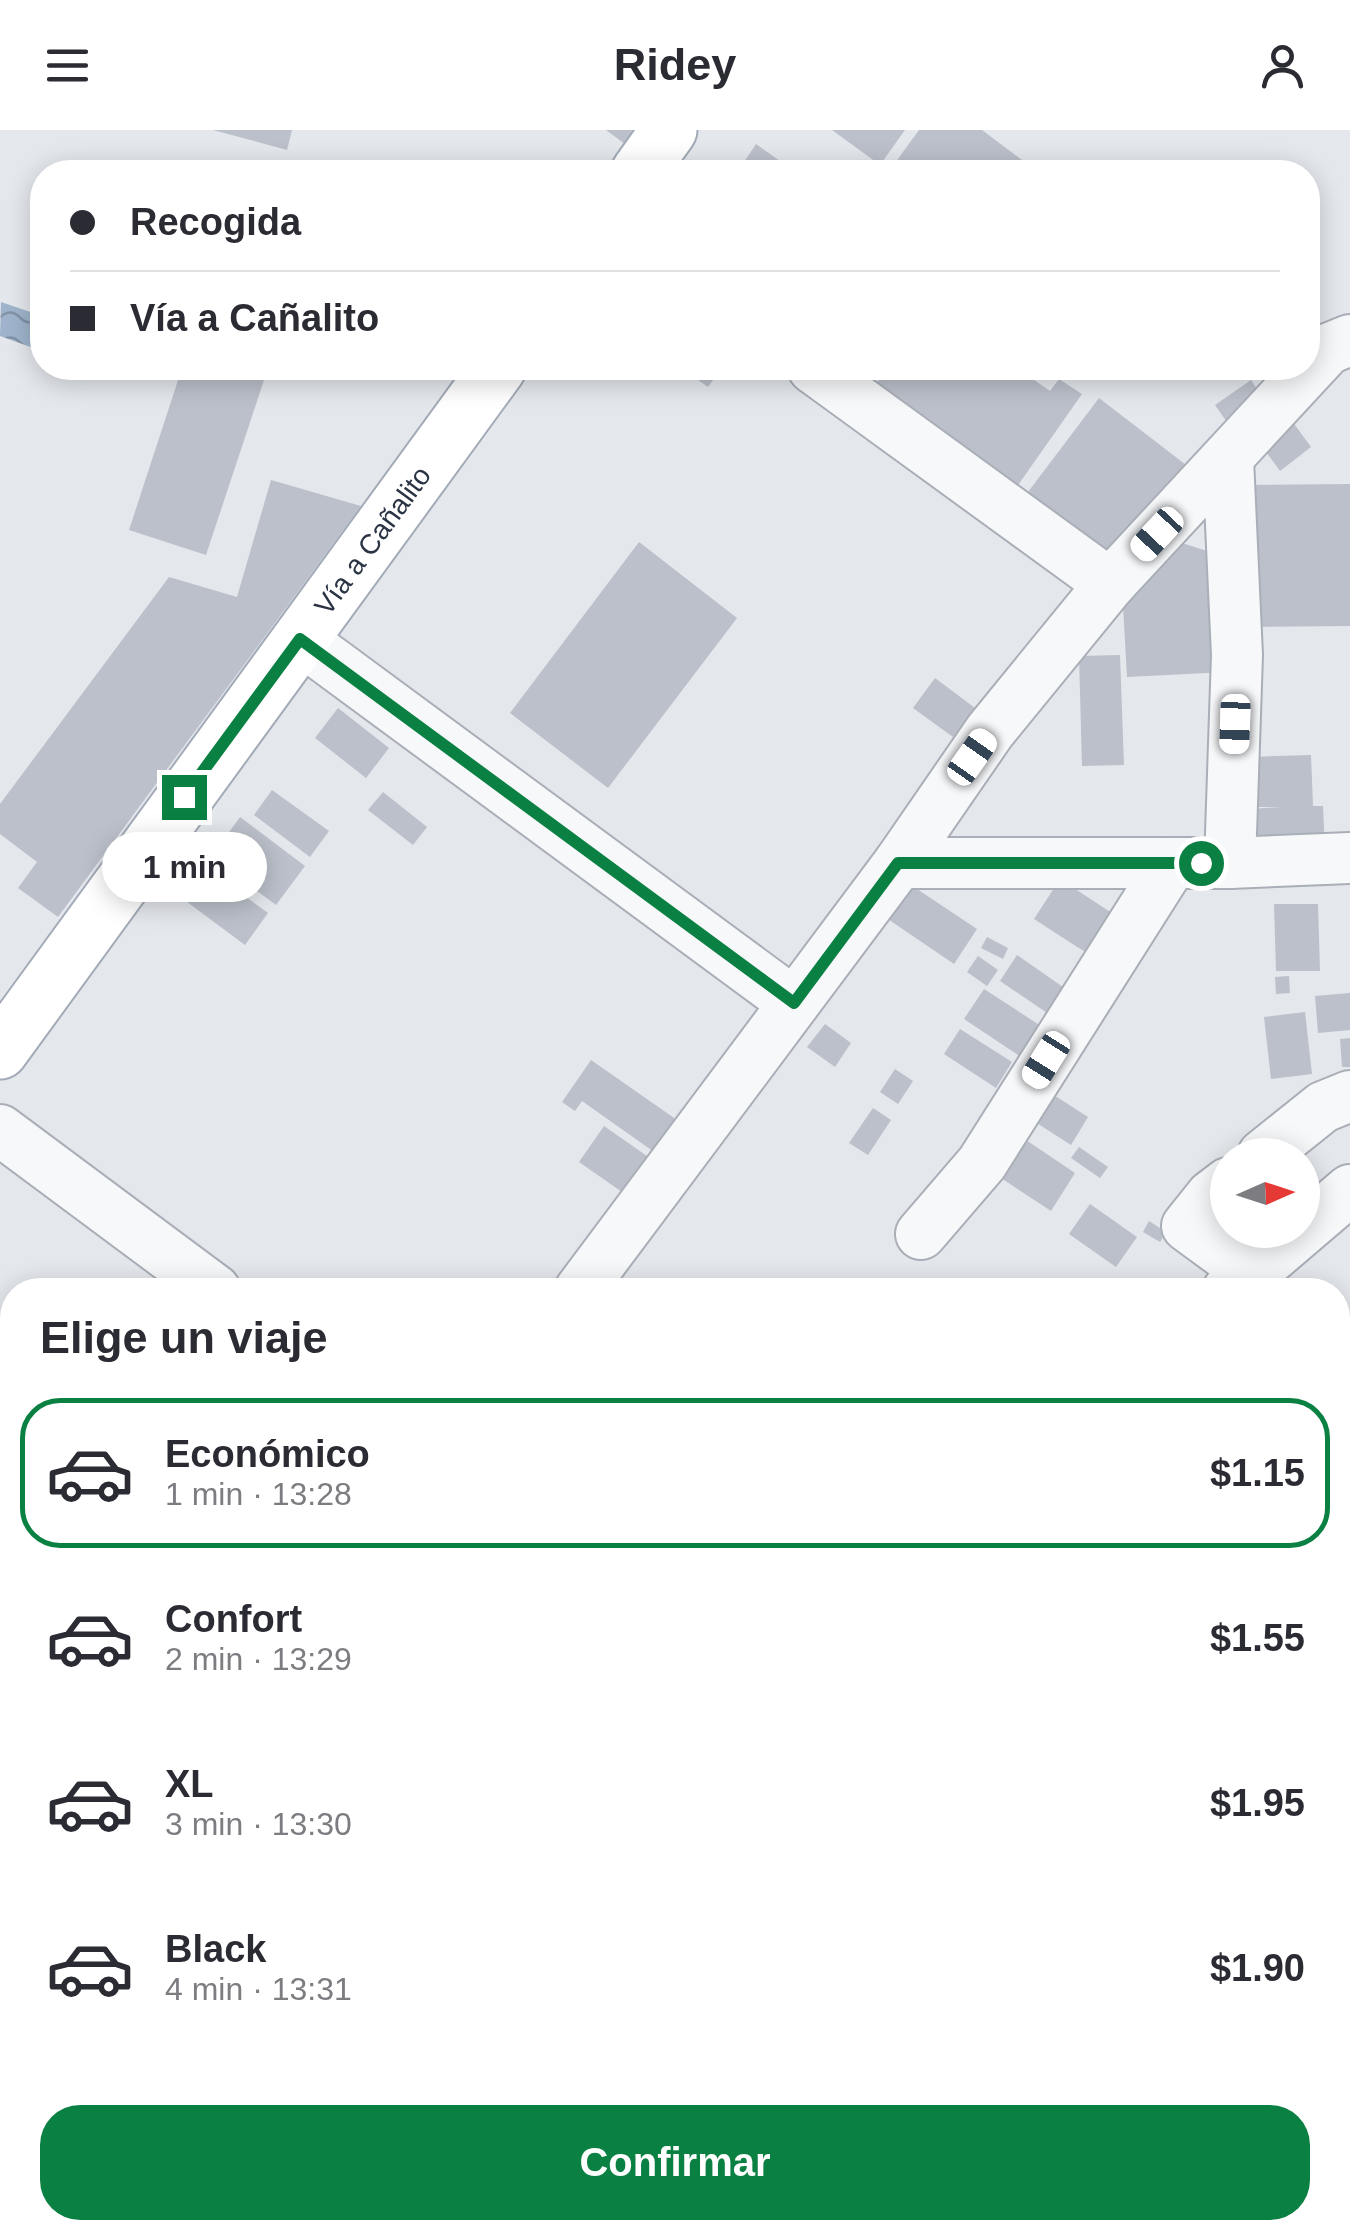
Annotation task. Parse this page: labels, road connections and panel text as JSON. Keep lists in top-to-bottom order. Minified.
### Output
{"streets":{"main road":["Vía a Cañalito"]},"north":"right","page":{"header":"Ridey","banner":["Recogida","Vía a Cañalito"],"bubble":"1 min","heading":"Elige un viaje","list":[{"name":"Económico","note":"1 min · 13:28","value":"$1.15"},{"name":"Confort","note":"2 min · 13:29","value":"$1.55"},{"name":"XL","note":"3 min · 13:30","value":"$1.95"},{"name":"Black","note":"4 min · 13:31","value":"$1.90"}],"buttons":"Confirmar"}}
